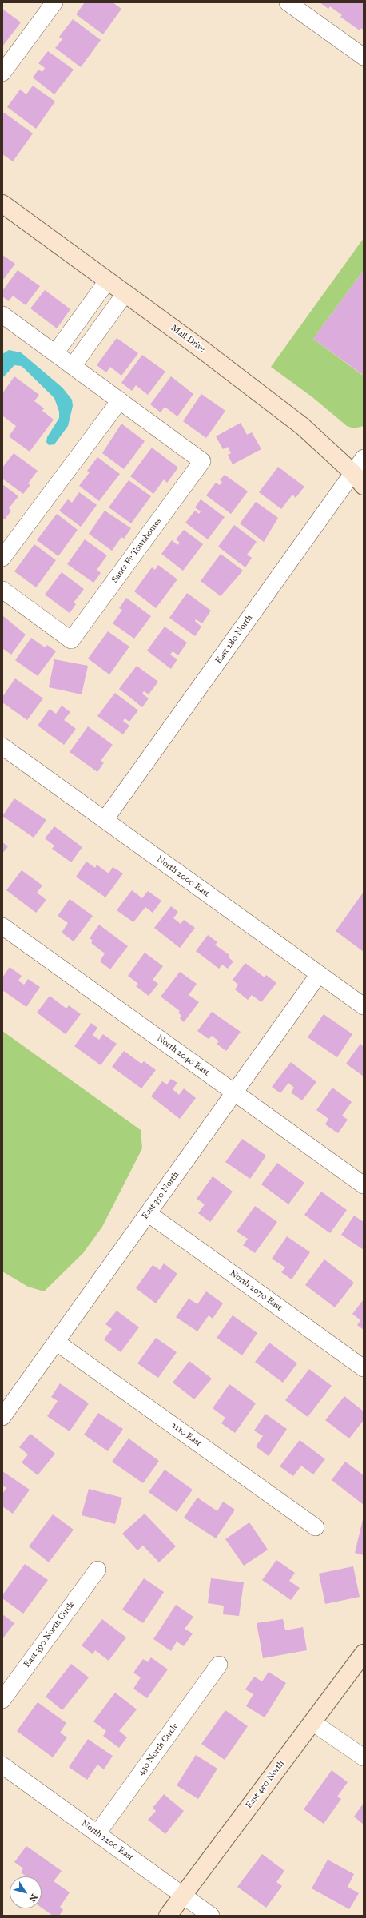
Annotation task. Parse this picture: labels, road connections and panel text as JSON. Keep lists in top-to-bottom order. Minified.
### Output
{"streets":{"main road":["Mall Drive","East 450 North"],"street":["Santa Fe Townhomes","East 280 North","North 2000 East","North 2040 East","East 350 North","North 2070 East","2110 East","East 390 North Circle","430 North Circle","North 2200 East"]},"crossings":[["Mall Drive","East 280 North"],["East 280 North","North 2000 East"],["North 2000 East","East 350 North"],["North 2040 East","East 350 North"],["East 350 North","North 2070 East"],["East 350 North","2110 East"],["430 North Circle","North 2200 East"],["East 450 North","North 2200 East"]],"north":"bottom right"}
